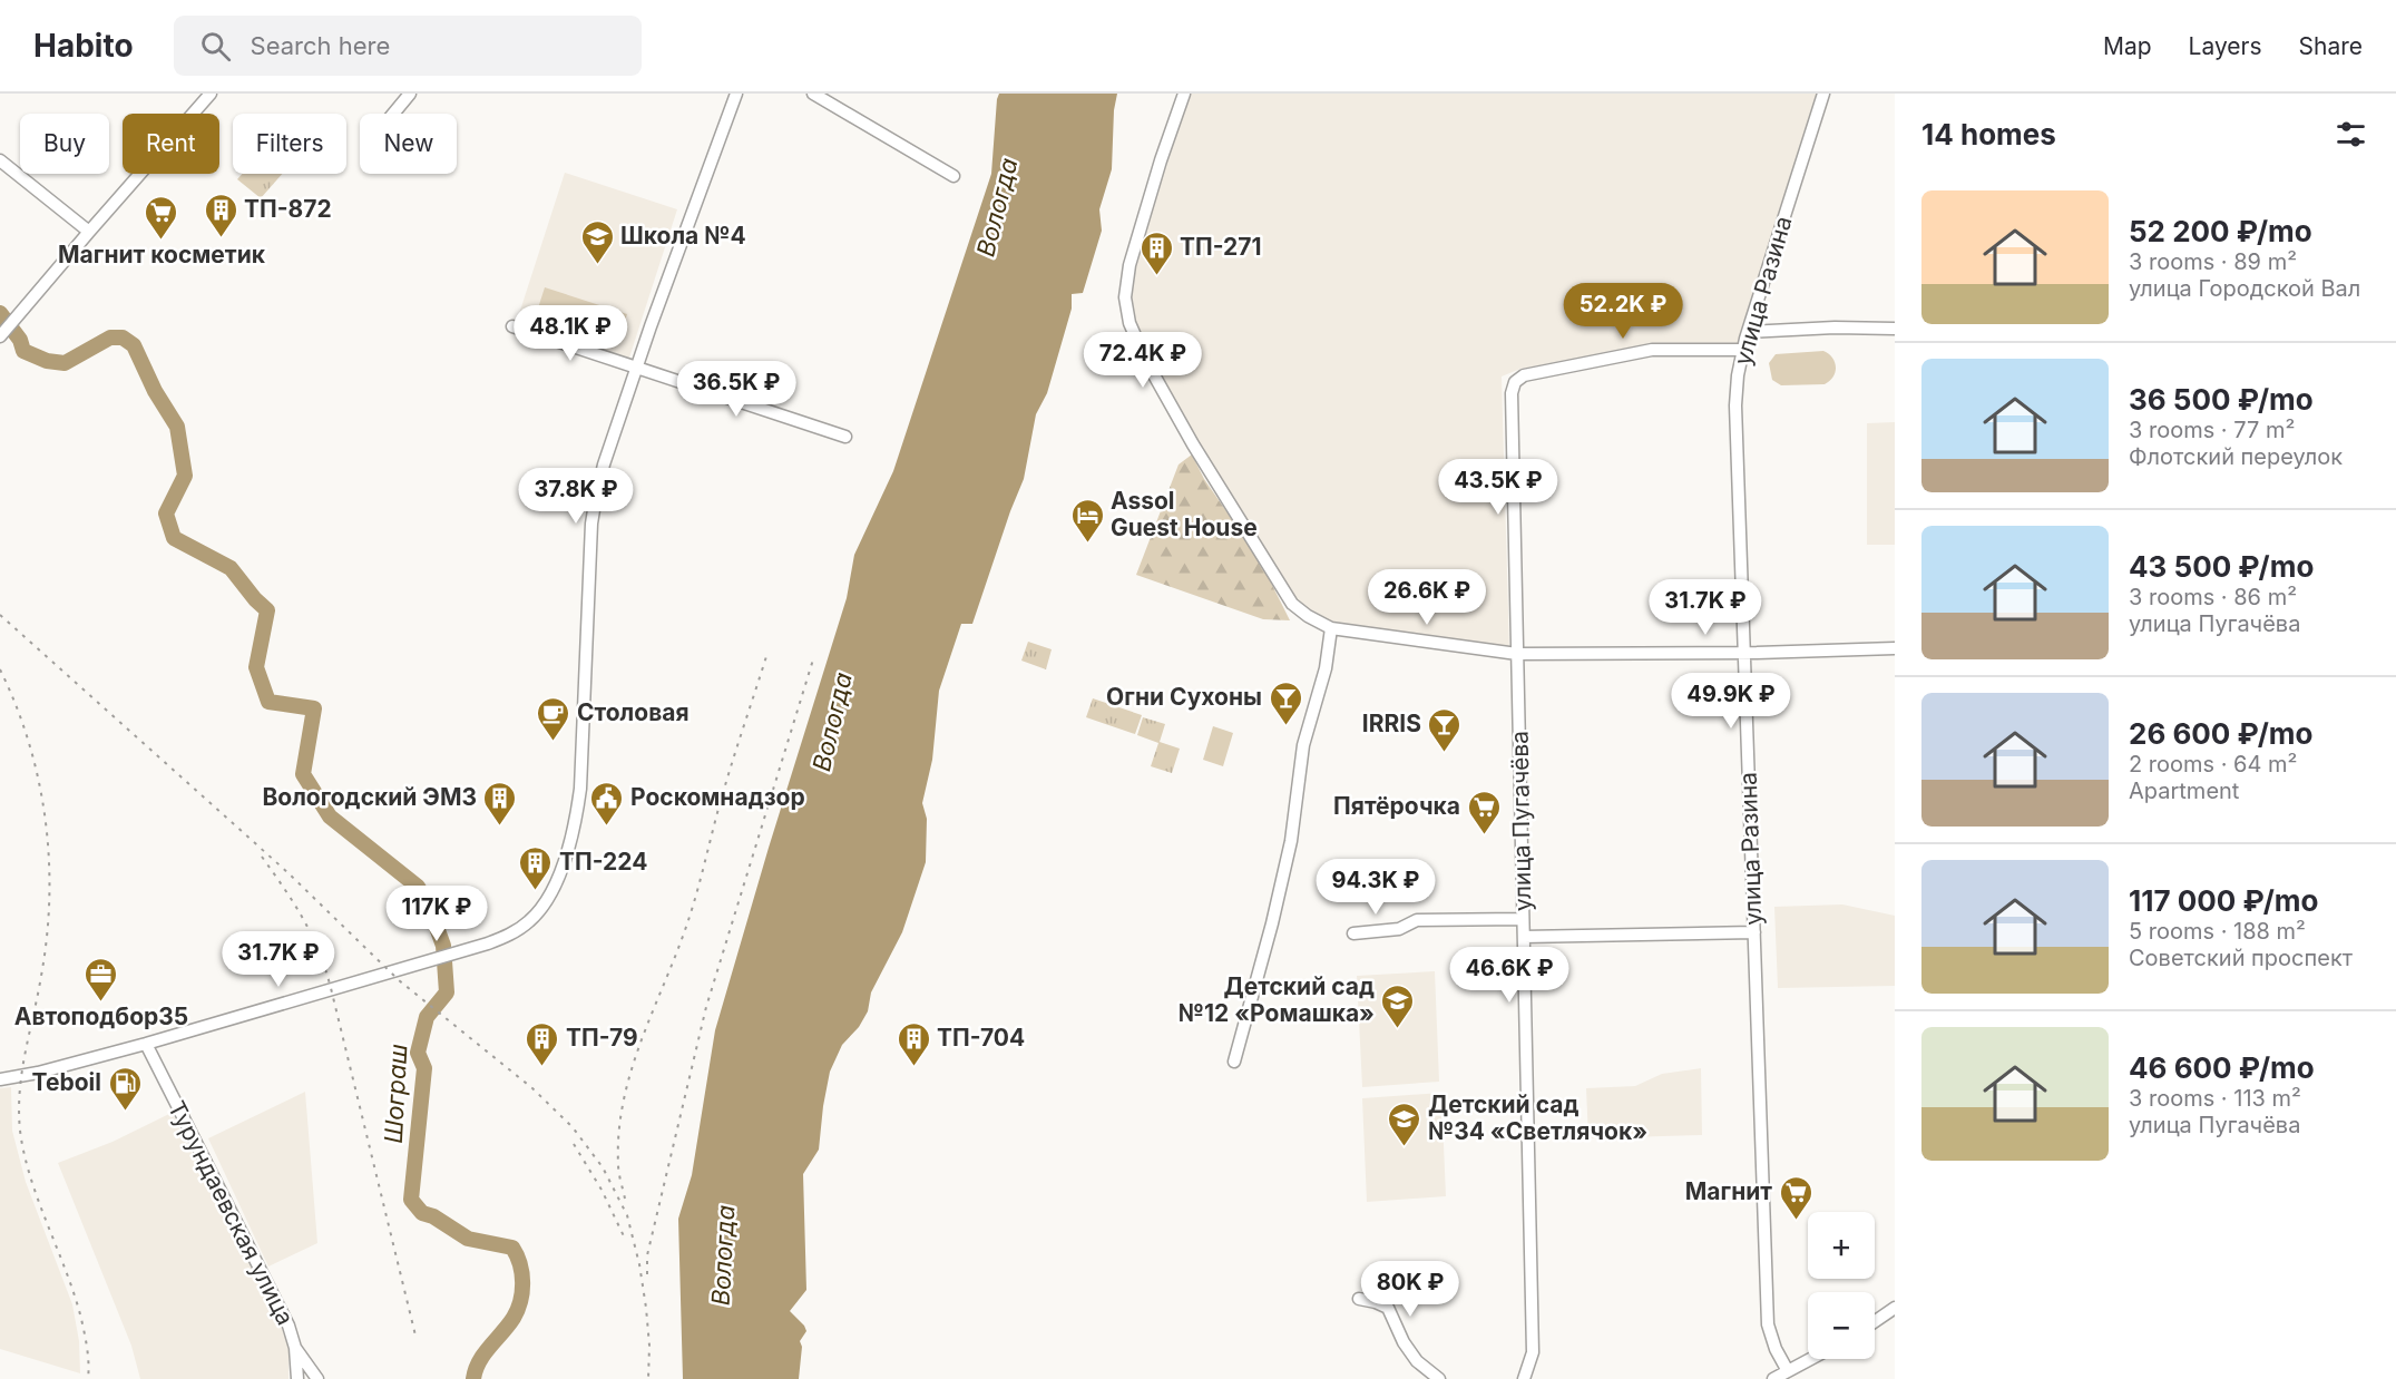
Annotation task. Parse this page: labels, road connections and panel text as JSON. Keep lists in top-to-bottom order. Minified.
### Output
{"streets":{"street":["улица Разина","улица Пугачёва","Турундаевская улица"]},"crossings":[["улица Разина","улица Пугачёва"]],"water":["Вологда","Шограш"],"places":{"building":["ТП-872","ТП-271","Вологодский ЭМЗ","ТП-224","ТП-79","ТП-704"],"supermarket":["Магнит косметик","Пятёрочка","Магнит"],"school or university":["Школа №4","Детский сад №12 «Ромашка»","Детский сад №34 «Светлячок»"],"hotel":["Assol Guest House"],"bar":["Огни Сухоны","IRRIS"],"cafe":["Столовая"],"public building":["Роскомнадзор"],"office":["Автоподбор35"],"fuel station":["Teboil"]},"page":{"header":"Habito","search":"Search here","nav":["Map","Layers","Share"],"heading":"14 homes","chip":["Buy","Rent","Filters","New"],"list":[{"name":"52 200 ₽/mo","note":"3 rooms · 89 m² · улица Городской Вал"},{"name":"36 500 ₽/mo","note":"3 rooms · 77 m² · Флотский переулок"},{"name":"43 500 ₽/mo","note":"3 rooms · 86 m² · улица Пугачёва"},{"name":"26 600 ₽/mo","note":"2 rooms · 64 m² · Apartment"},{"name":"117 000 ₽/mo","note":"5 rooms · 188 m² · Советский проспект"},{"name":"46 600 ₽/mo","note":"3 rooms · 113 m² · улица Пугачёва"}],"price":["52.2K ₽","48.1K ₽","72.4K ₽","36.5K ₽","43.5K ₽","37.8K ₽","26.6K ₽","31.7K ₽","49.9K ₽","94.3K ₽","117K ₽","31.7K ₽","46.6K ₽","80K ₽"],"map_buttons":["+","−"]}}
